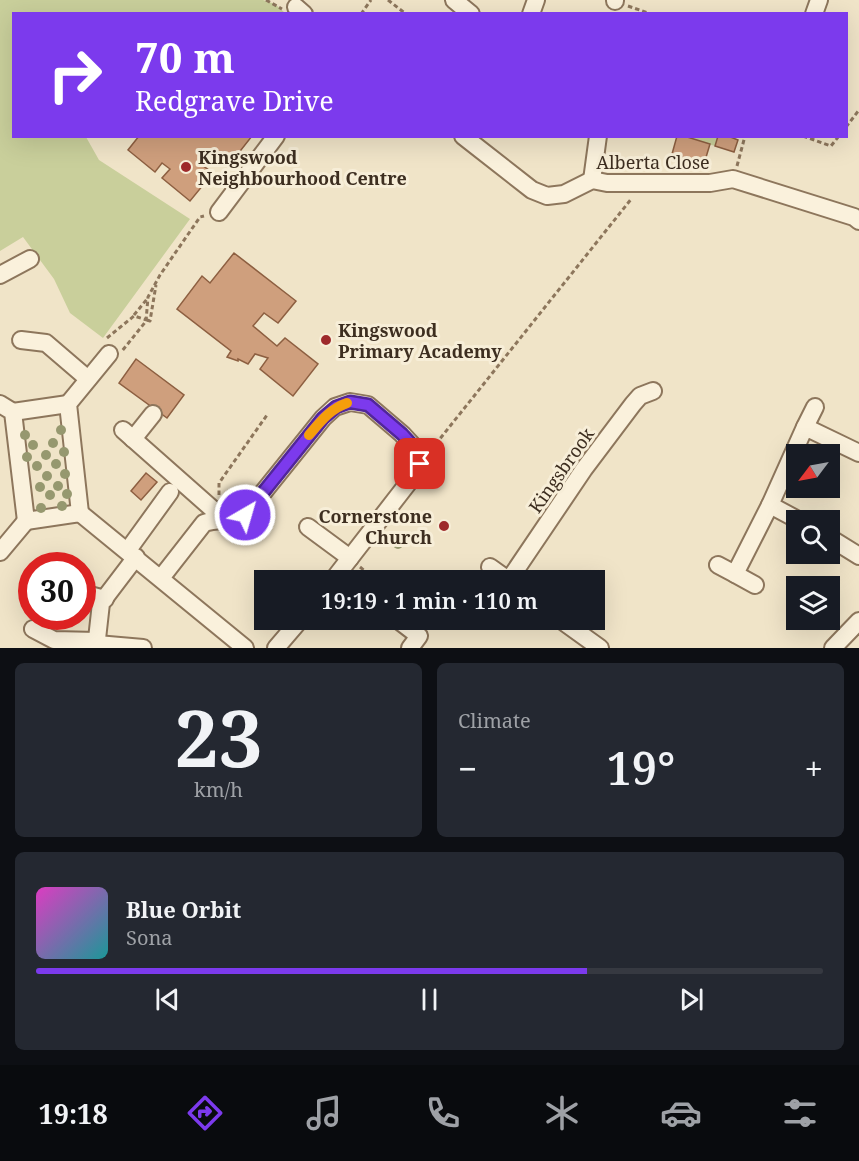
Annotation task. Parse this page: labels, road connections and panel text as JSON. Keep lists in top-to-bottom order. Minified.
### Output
{"streets":{"street":["Alberta Close","Kingsbrook"]},"places":["Kingswood Neighbourhood Centre","Kingswood Primary Academy","Cornerstone Church"],"north":"bottom left","page":{"turn":["70 m","Redgrave Drive"],"limit":"30","trip":"19:19 · 1 min · 110 m","tile":[["23","km/h"],"Climate"],"heat":["−","19°","+"],"song":["Blue Orbit","Sona"],"tabs":"19:18"}}
